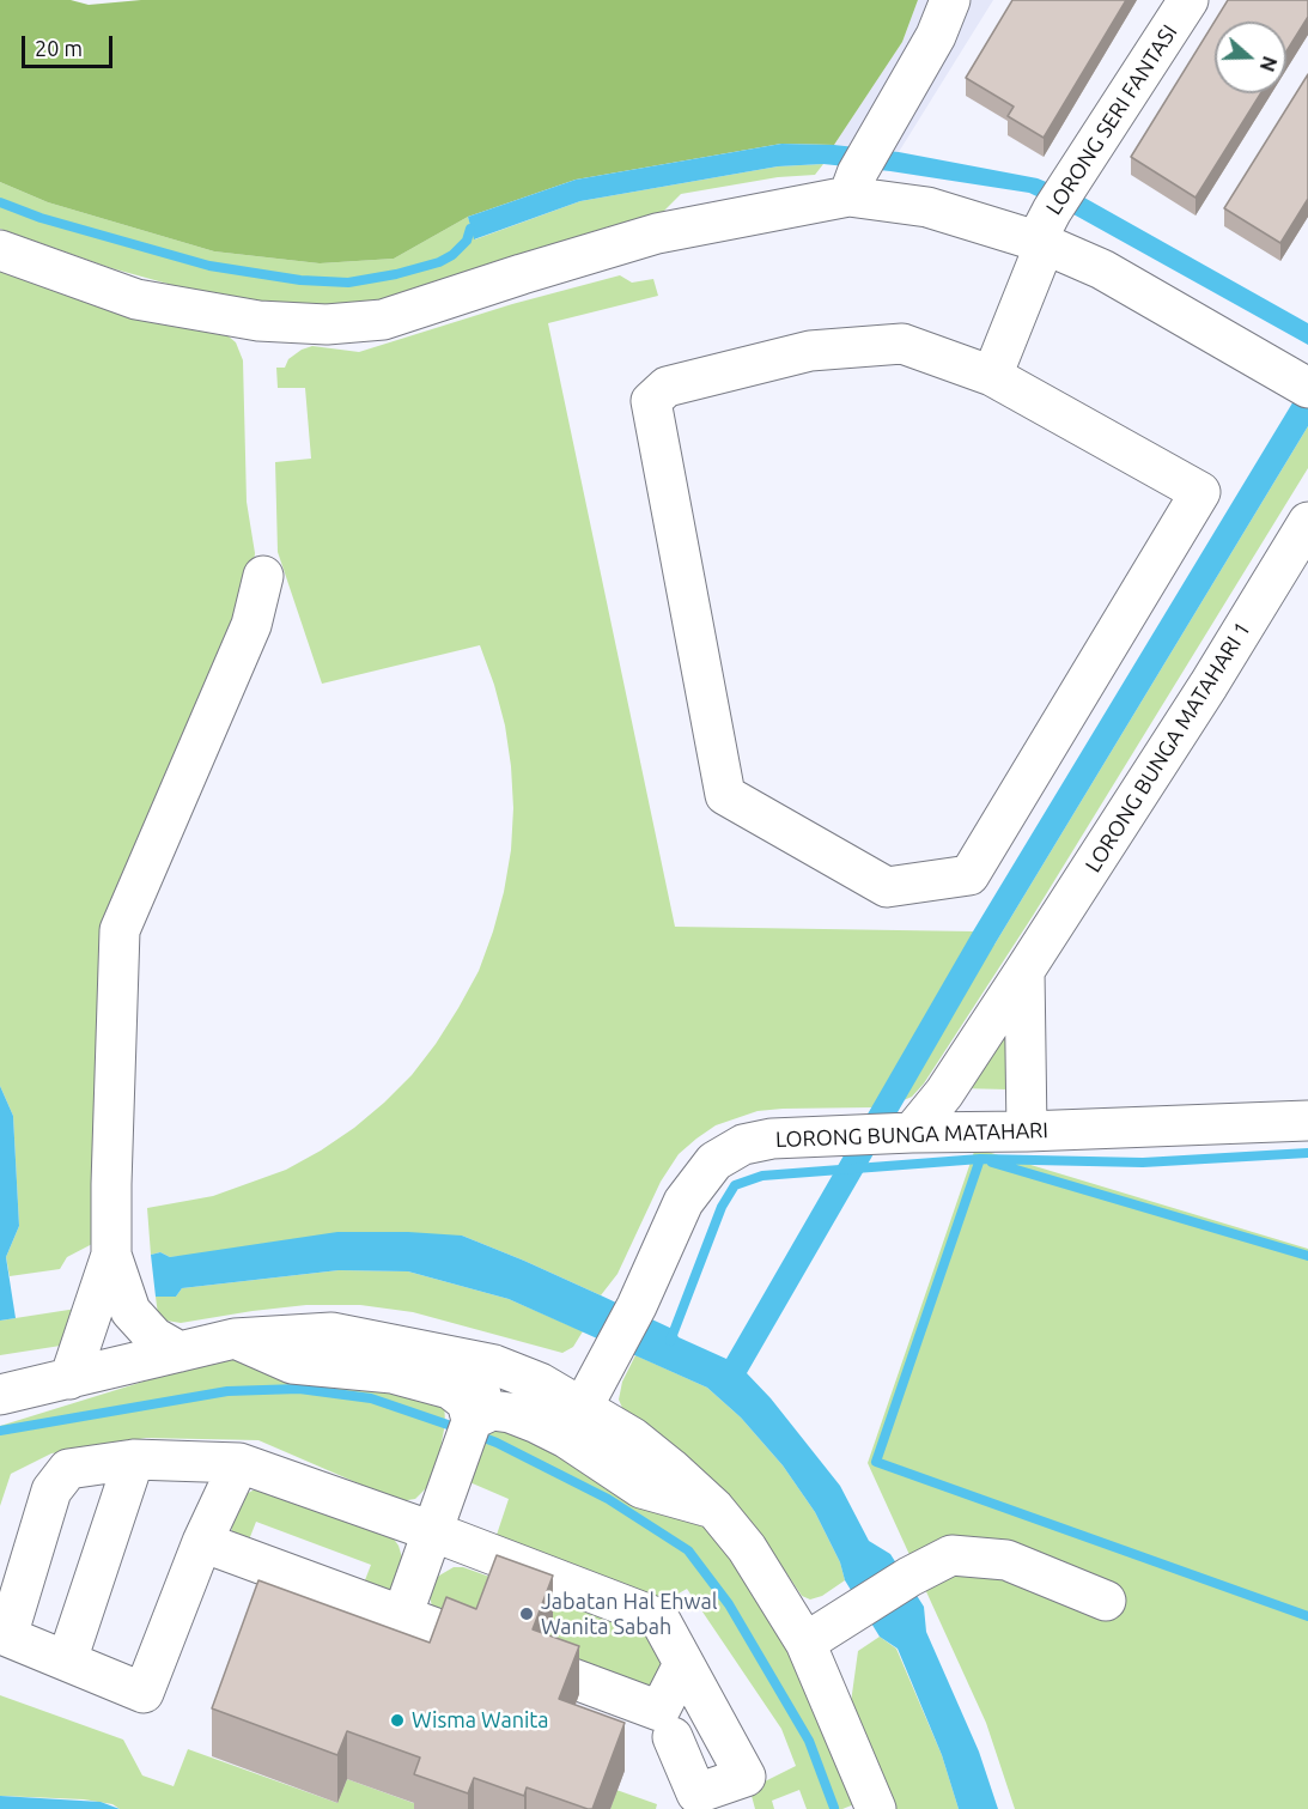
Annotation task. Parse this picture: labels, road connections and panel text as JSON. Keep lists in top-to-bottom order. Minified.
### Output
{"streets":{"street":["LORONG SERI FANTASI","LORONG BUNGA MATAHARI 1","LORONG BUNGA MATAHARI"]},"crossings":[["LORONG BUNGA MATAHARI 1","LORONG BUNGA MATAHARI"]],"places":["Jabatan Hal Ehwal Wanita Sabah","Wisma Wanita"],"scale_bar":"20 m","north":"right"}
